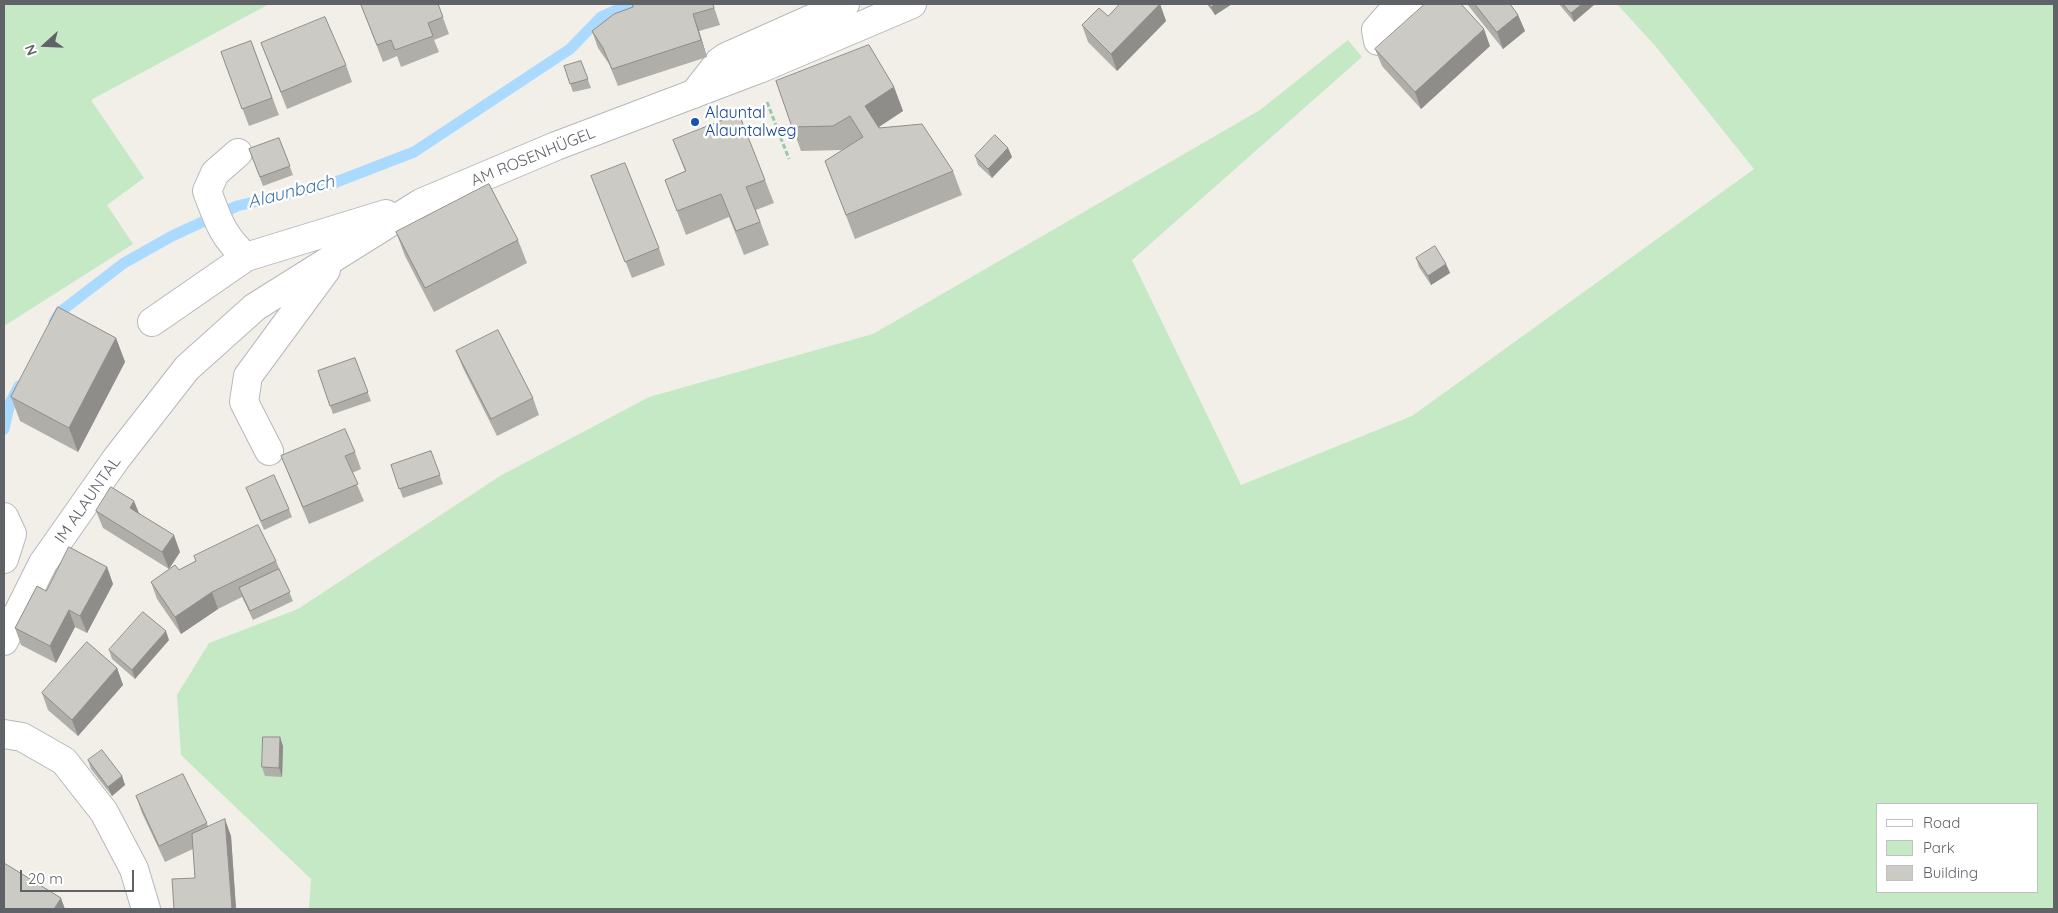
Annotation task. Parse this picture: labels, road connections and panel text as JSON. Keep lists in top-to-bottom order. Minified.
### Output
{"streets":{"street":["AM ROSENHÜGEL","IM ALAUNTAL"]},"crossings":[["AM ROSENHÜGEL","IM ALAUNTAL"]],"water":["Alaunbach"],"places":["Alauntal Alauntalweg"],"legend":["Road","Park","Building"],"scale_bar":"20 m","north":"left"}
